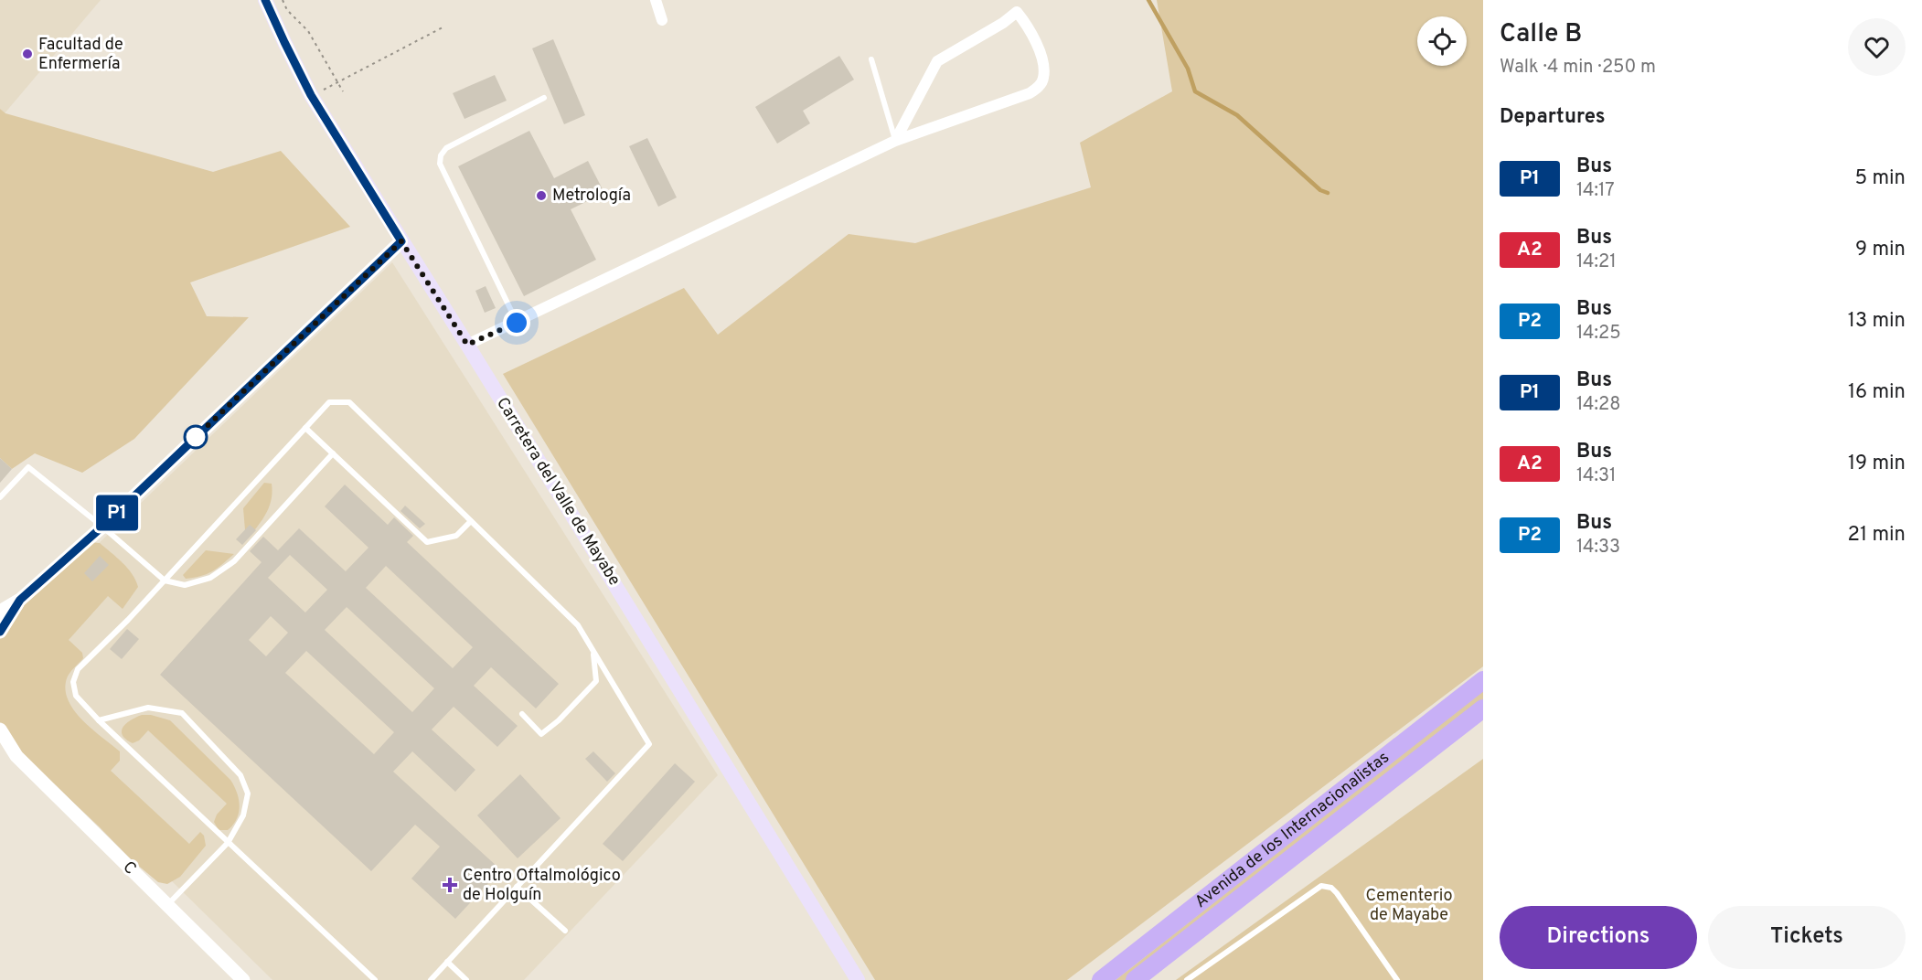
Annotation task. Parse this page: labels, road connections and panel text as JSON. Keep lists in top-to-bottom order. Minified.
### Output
{"streets":{"highway":["Avenida de los Internacionalistas"],"main road":["Carretera del Valle de Mayabe"],"street":["C"]},"parks":["Cementerio de Mayabe"],"places":{"other":["Facultad de Enfermería","Metrología"],"health":["Centro Oftalmológico de Holguín"]},"lines":["bus line P1"],"page":{"on_map":"P1","heading":[["Calle B","Walk · 4 min · 250 m"],"Departures"],"list":[{"mark":"P1","name":"Bus","note":"14:17","value":"5 min"},{"mark":"A2","name":"Bus","note":"14:21","value":"9 min"},{"mark":"P2","name":"Bus","note":"14:25","value":"13 min"},{"mark":"P1","name":"Bus","note":"14:28","value":"16 min"},{"mark":"A2","name":"Bus","note":"14:31","value":"19 min"},{"mark":"P2","name":"Bus","note":"14:33","value":"21 min"}],"buttons":["Directions","Tickets"]}}
